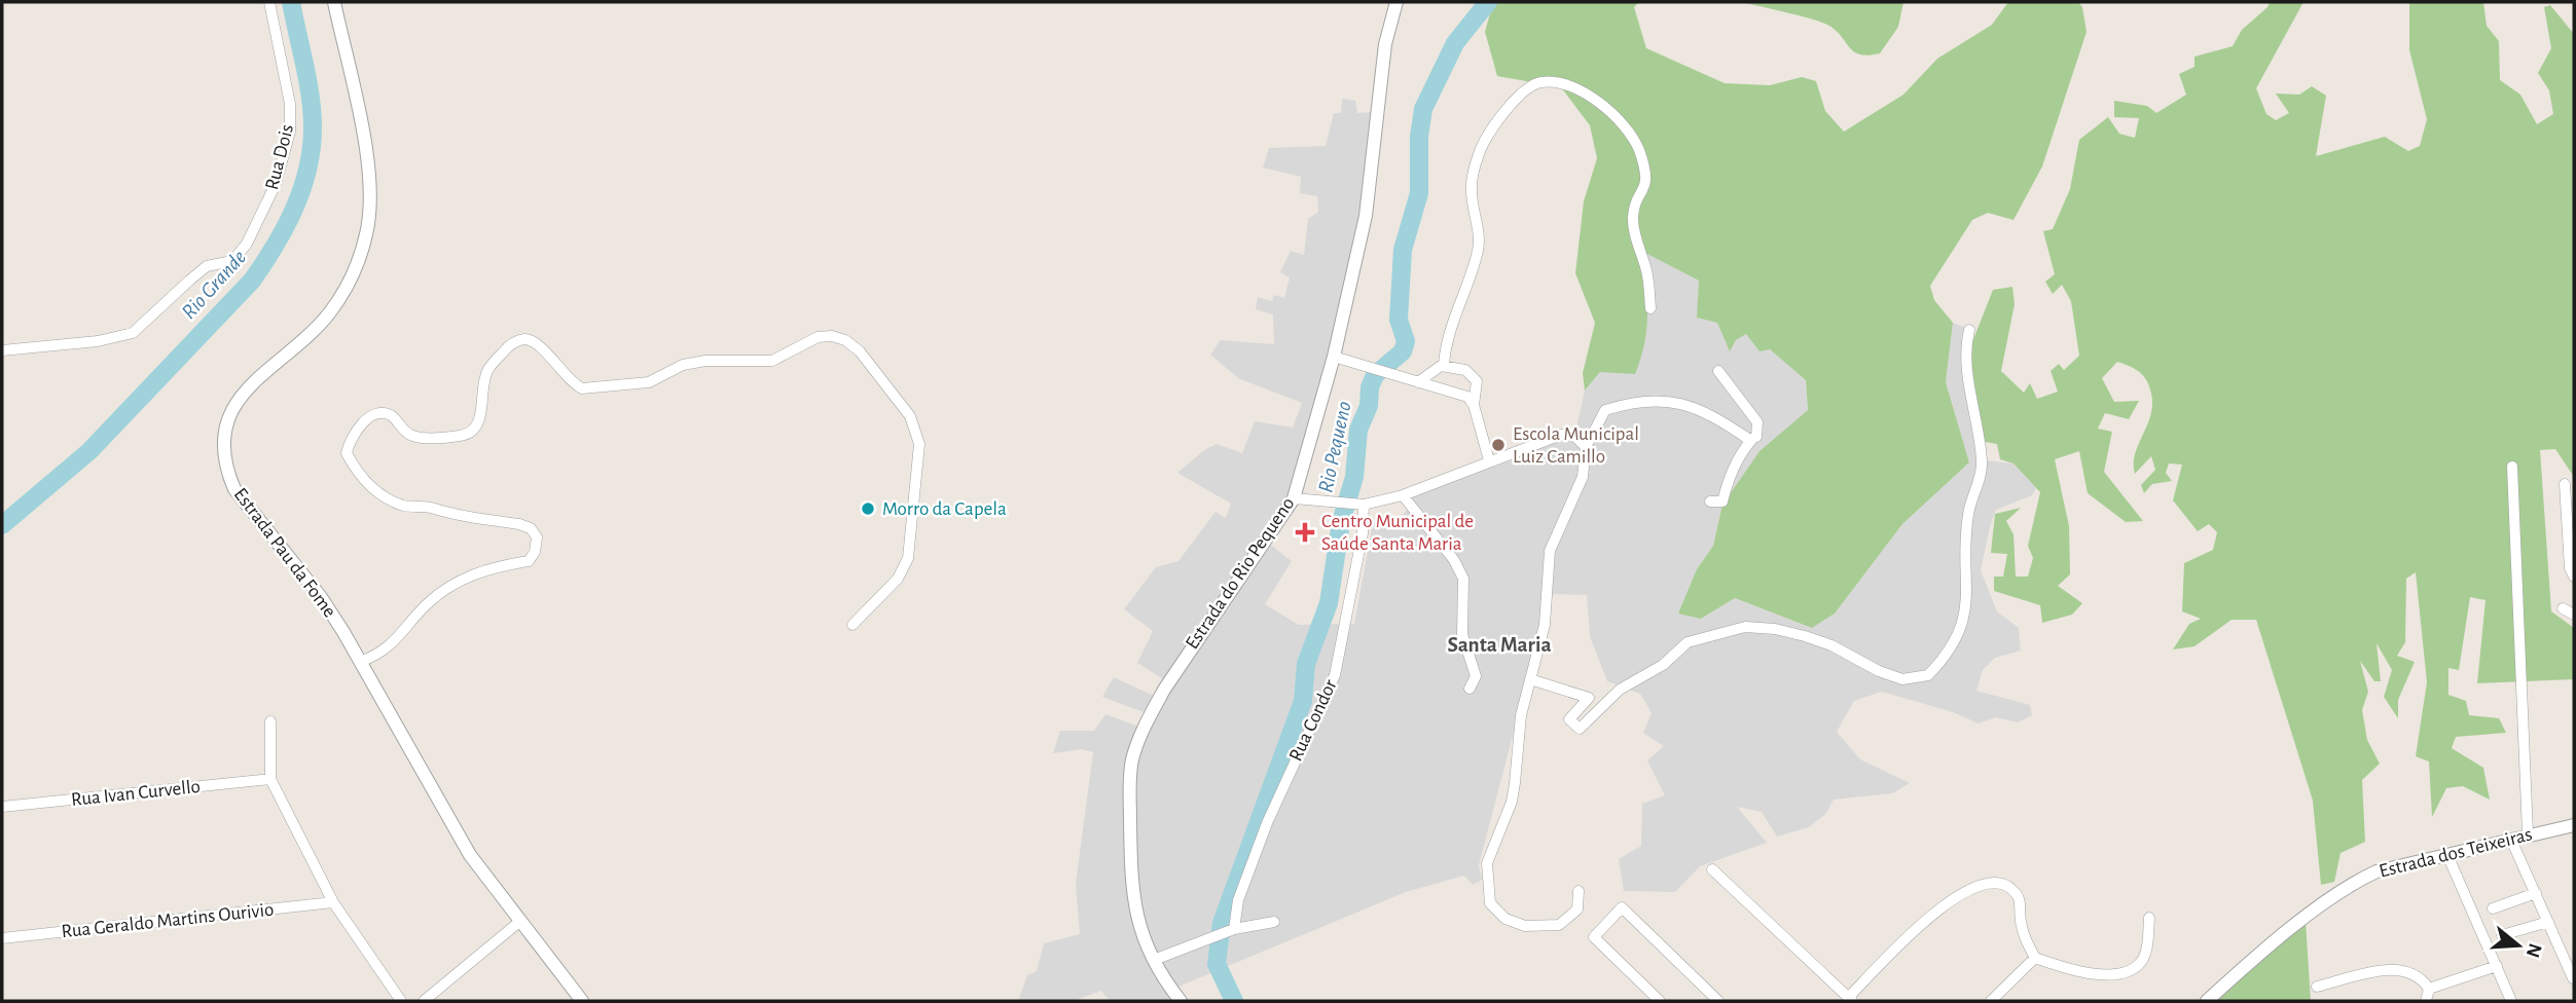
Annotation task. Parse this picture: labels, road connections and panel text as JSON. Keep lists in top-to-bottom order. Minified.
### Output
{"streets":{"street":["Rua Dois","Estrada Pau da Fome","Estrada do Rio Pequeno","Rua Condor","Rua Ivan Curvello","Estrada dos Teixeiras","Rua Geraldo Martins Ourivio"]},"districts":["Santa Maria"],"water":["Rio Grande","Rio Pequeno"],"places":{"other":["Escola Municipal Luiz Camillo","Morro da Capela"],"health":["Centro Municipal de Saúde Santa Maria"]},"north":"right"}
